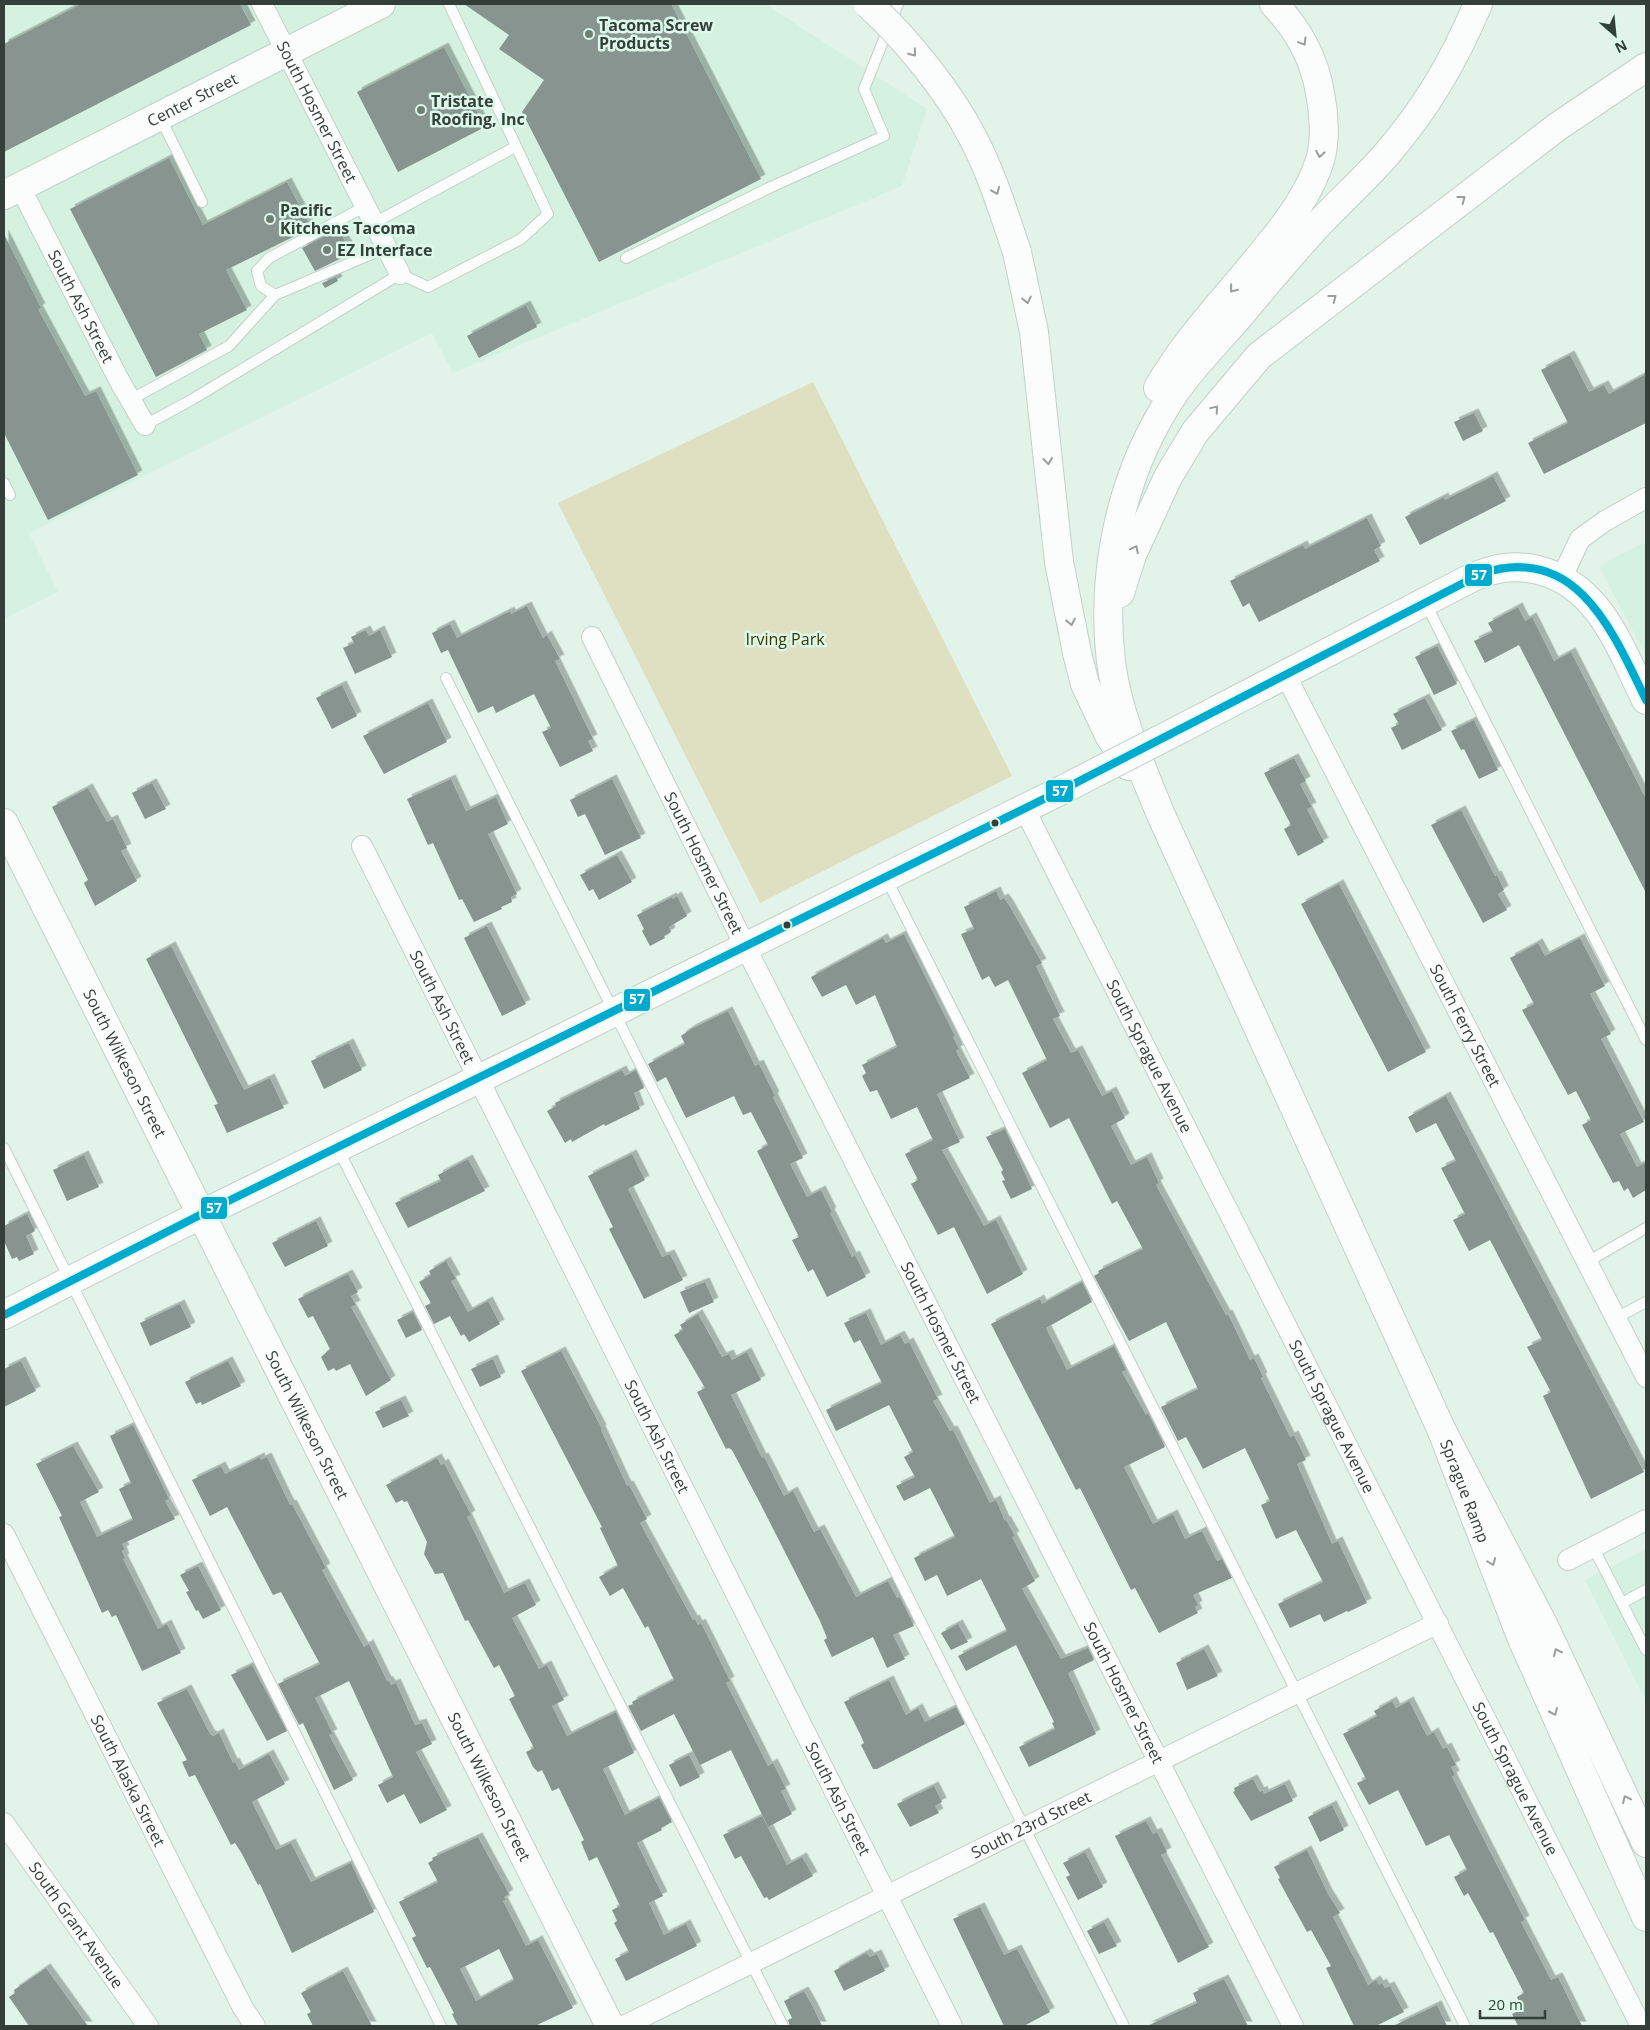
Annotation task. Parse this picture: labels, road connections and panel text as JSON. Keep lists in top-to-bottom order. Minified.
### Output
{"streets":{"main road":["Center Street","South Wilkeson Street","Sprague Ramp"],"street":["South Hosmer Street","South Ash Street","South Ferry Street","South Sprague Avenue","South Alaska Street","South 23rd Street","South Grant Avenue"]},"crossings":[["Center Street","South Hosmer Street"],["Center Street","South Ash Street"],["South Hosmer Street","South 23rd Street"],["South Ash Street","South 23rd Street"],["South Sprague Avenue","South 23rd Street"]],"parks":["Irving Park"],"places":["Tacoma Screw Products","Tristate Roofing, Inc","Pacific Kitchens Tacoma","EZ Interface"],"lines":["transit line 57"],"scale_bar":"20 m","north":"bottom right"}
